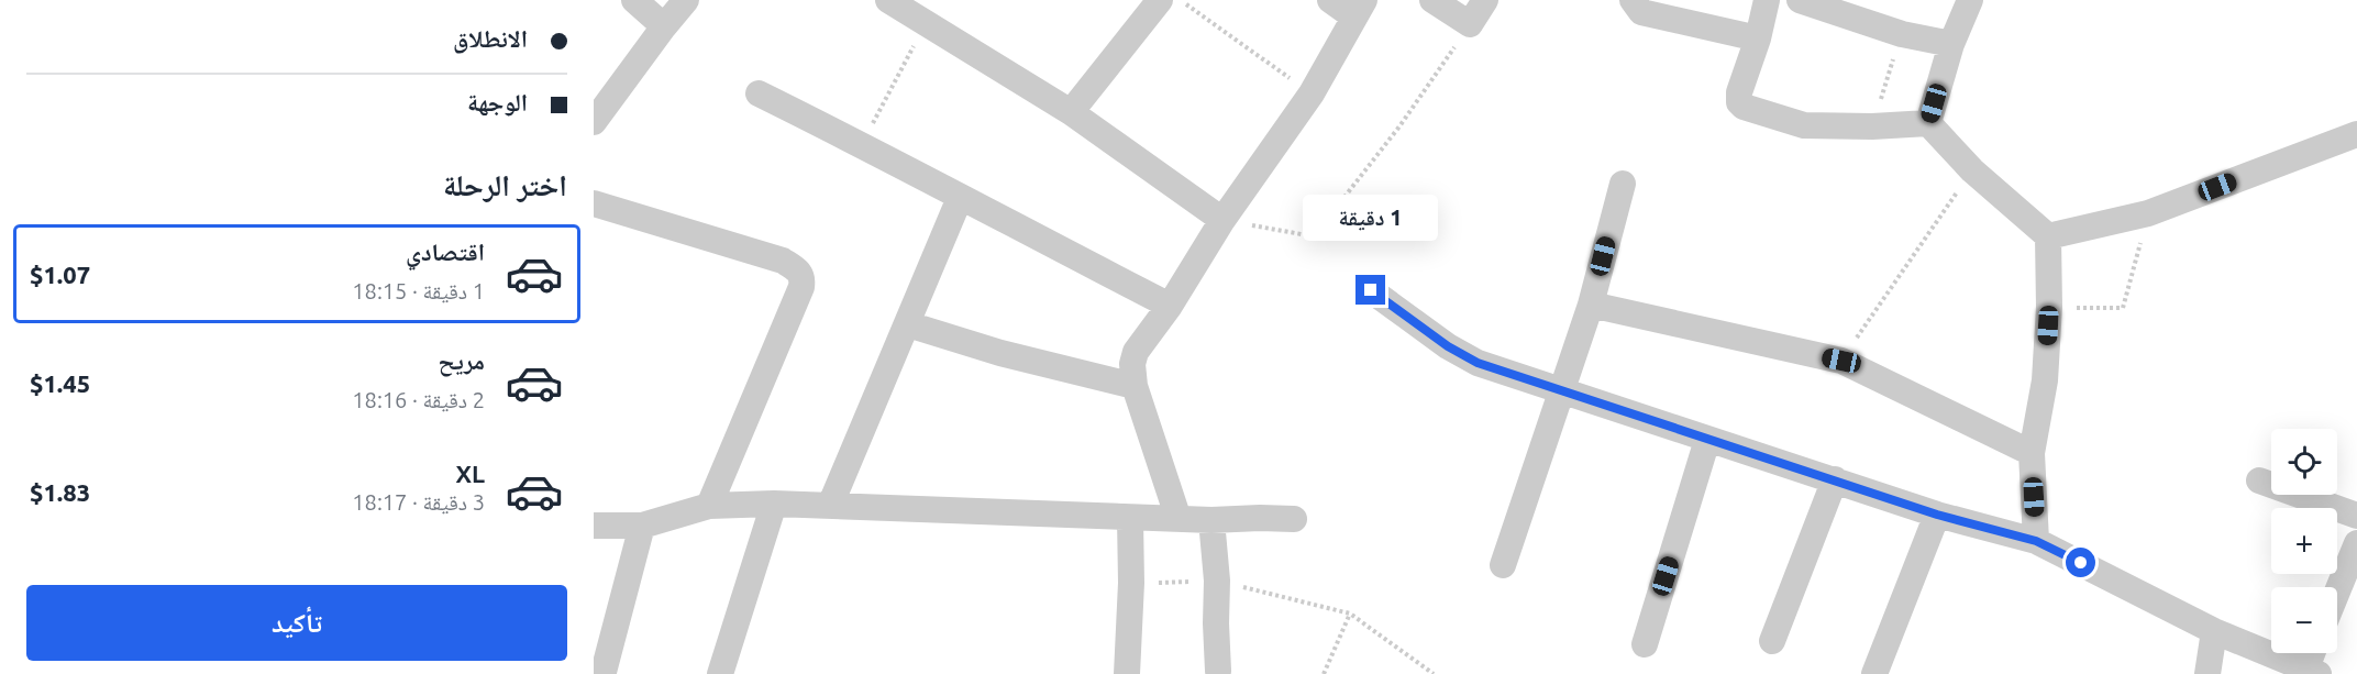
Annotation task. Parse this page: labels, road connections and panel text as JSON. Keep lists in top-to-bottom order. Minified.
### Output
{"page":{"banner":["الانطلاق","الوجهة"],"heading":"اختر الرحلة","bubble":"1 دقيقة","list":[{"name":"اقتصادي","note":"1 دقيقة · 18:15","value":"$1.07"},{"name":"مريح","note":"2 دقيقة · 18:16","value":"$1.45"},{"name":"XL","note":"3 دقيقة · 18:17","value":"$1.83"}],"map_buttons":["+","−"],"buttons":"تأكيد"}}
